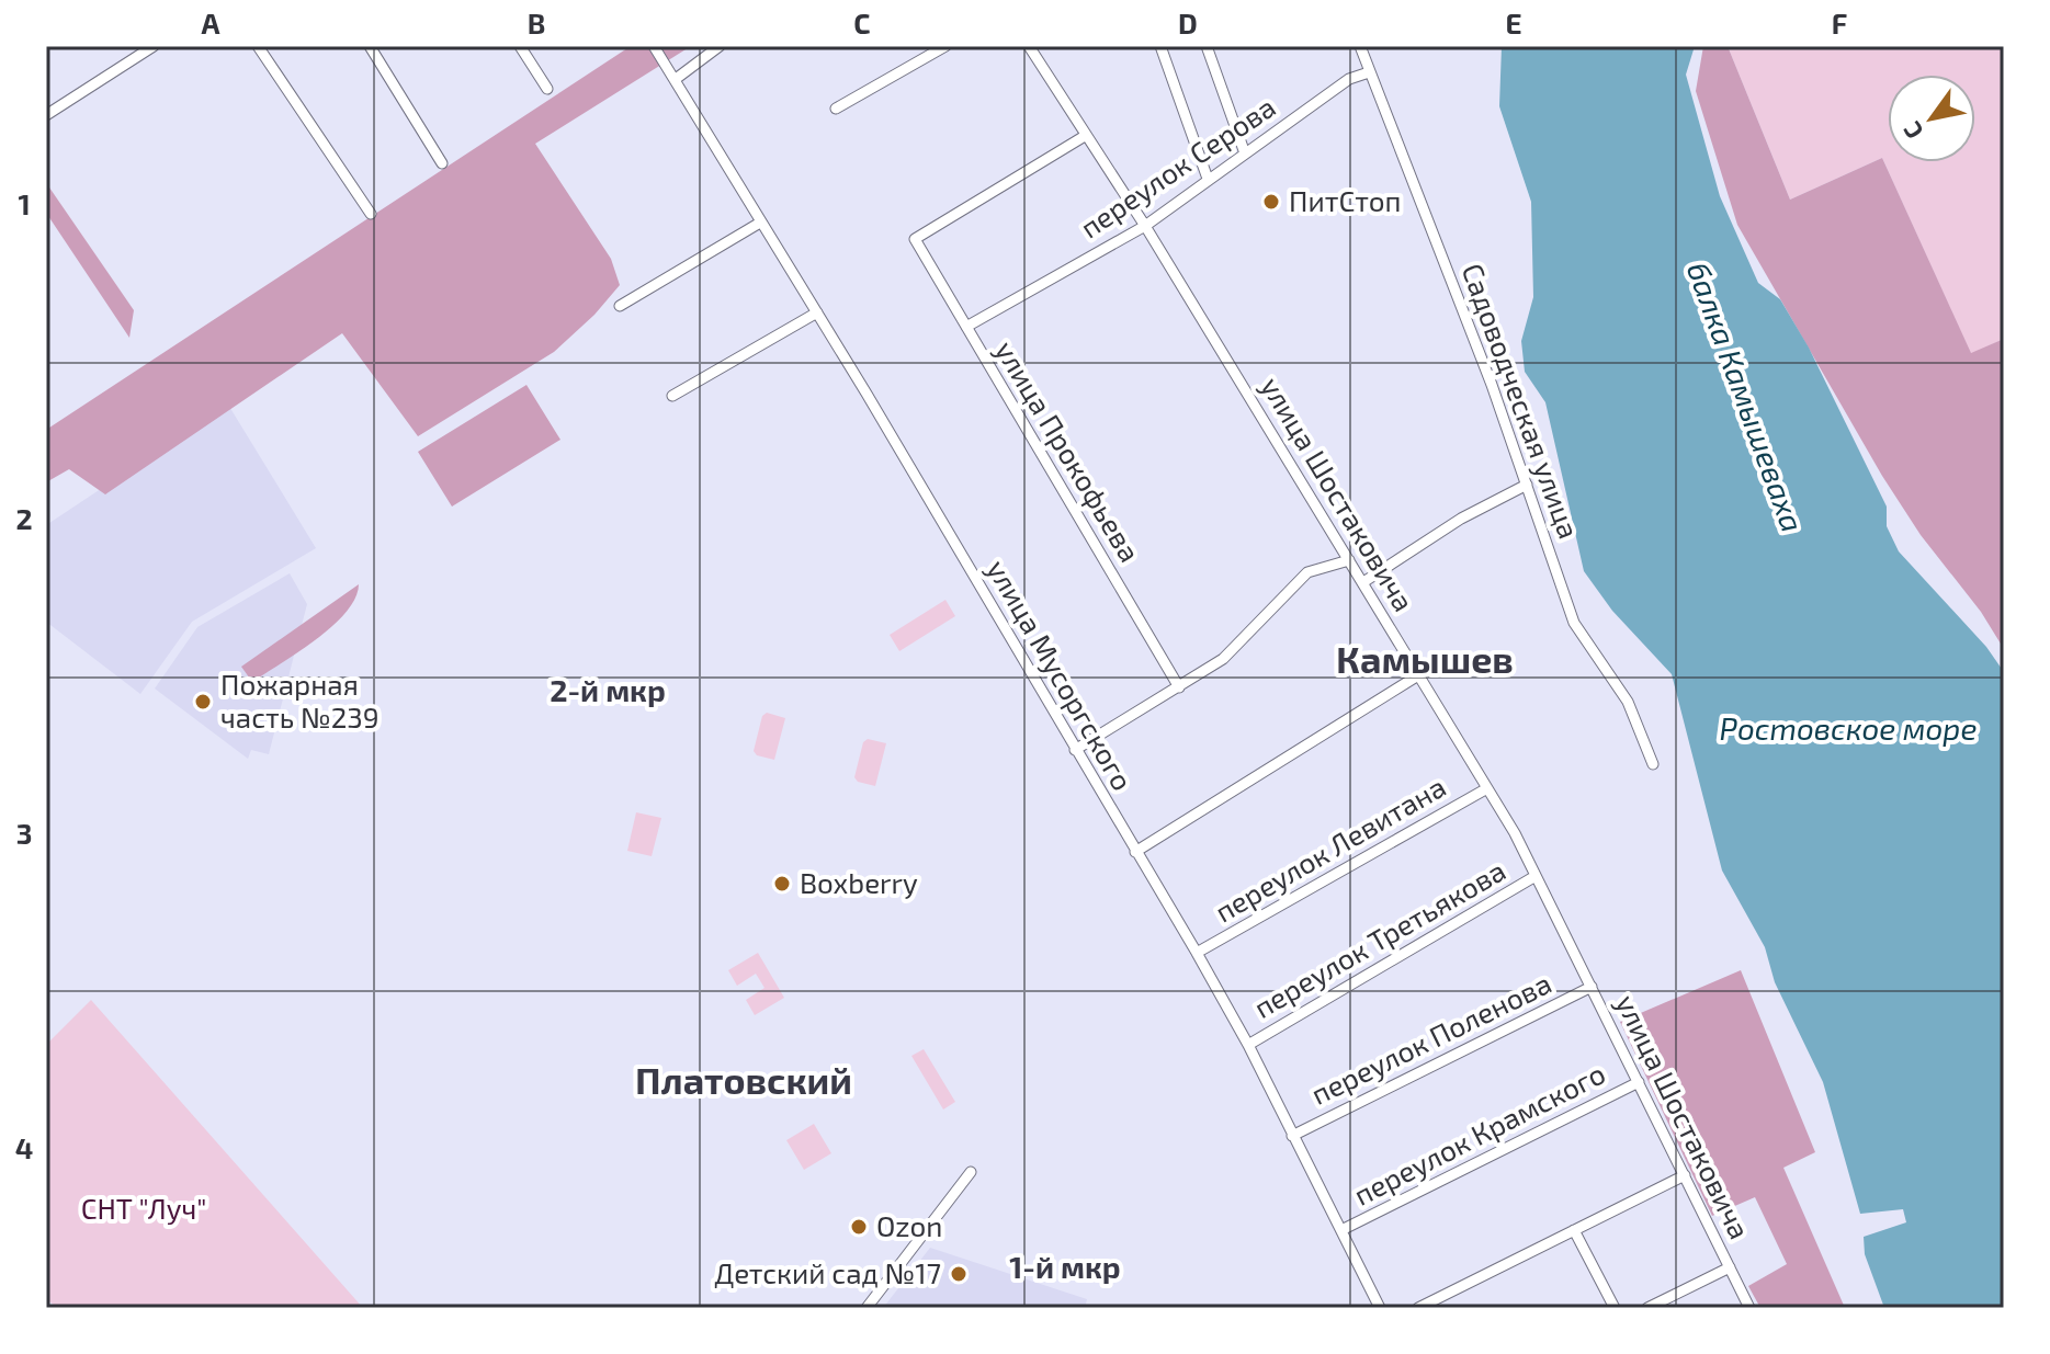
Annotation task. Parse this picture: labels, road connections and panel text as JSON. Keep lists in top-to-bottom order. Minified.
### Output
{"streets":{"street":["переулок Серова","Садоводческая улица","улица Прокофьева","улица Шостаковича","улица Мусоргского","переулок Левитана","переулок Третьякова","переулок Поленова","переулок Крамского"]},"crossings":[["переулок Серова","Садоводческая улица"],["переулок Серова","улица Прокофьева"],["переулок Серова","улица Шостаковича"],["улица Прокофьева","улица Шостаковича"],["улица Шостаковича","переулок Левитана"],["улица Шостаковича","переулок Третьякова"],["улица Шостаковича","переулок Поленова"],["улица Шостаковича","переулок Крамского"],["улица Мусоргского","переулок Левитана"],["улица Мусоргского","переулок Третьякова"],["улица Мусоргского","переулок Поленова"],["улица Мусоргского","переулок Крамского"]],"districts":["Камышев","2-й мкр","Платовский","1-й мкр"],"water":["балка Камышеваха","Ростовское море"],"parks":["СНТ \"Луч\""],"places":["ПитСтоп","Пожарная часть №239","Boxberry","Ozon","Детский сад №17"],"north":"bottom left","grid":{"columns":["A","B","C","D","E","F"],"rows":["1","2","3","4"]}}
